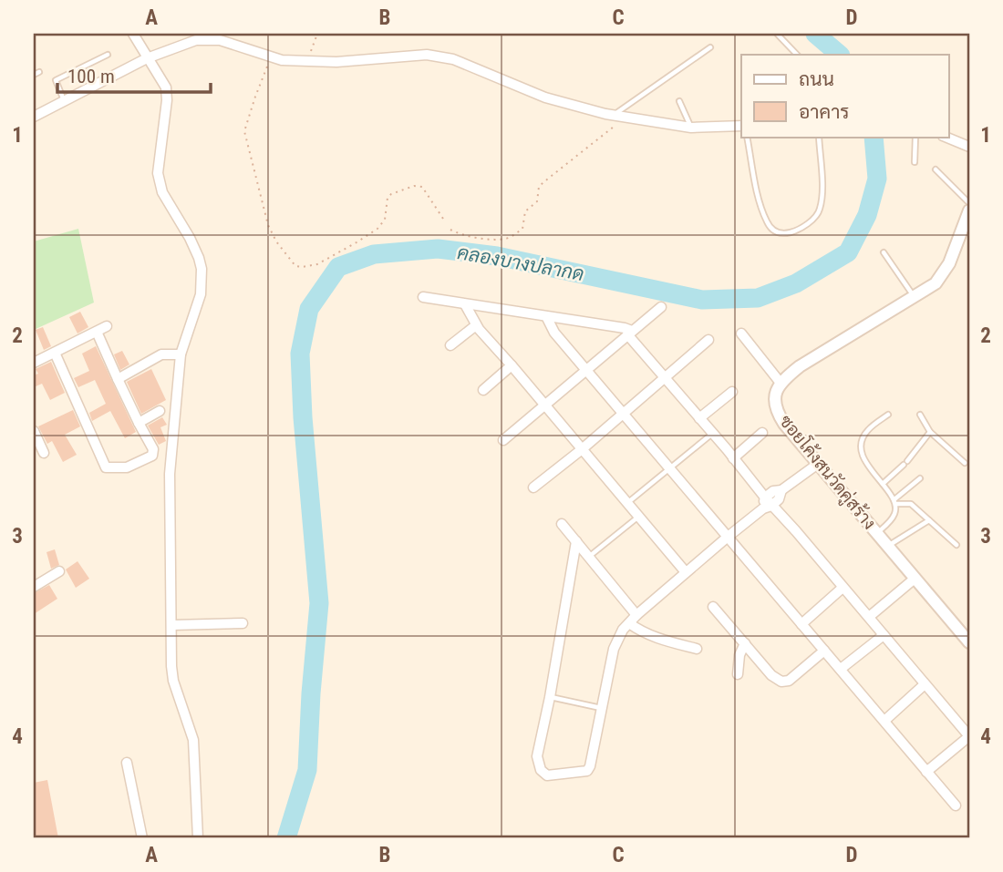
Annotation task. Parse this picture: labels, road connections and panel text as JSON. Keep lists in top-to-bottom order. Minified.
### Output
{"streets":{"street":["ซอยโค้งสนวัดคู่สร้าง"]},"water":["คลองบางปลากด"],"legend":["ถนน","อาคาร"],"scale_bar":"100 m","grid":{"columns":["A","B","C","D"],"rows":["1","2","3","4"]}}
